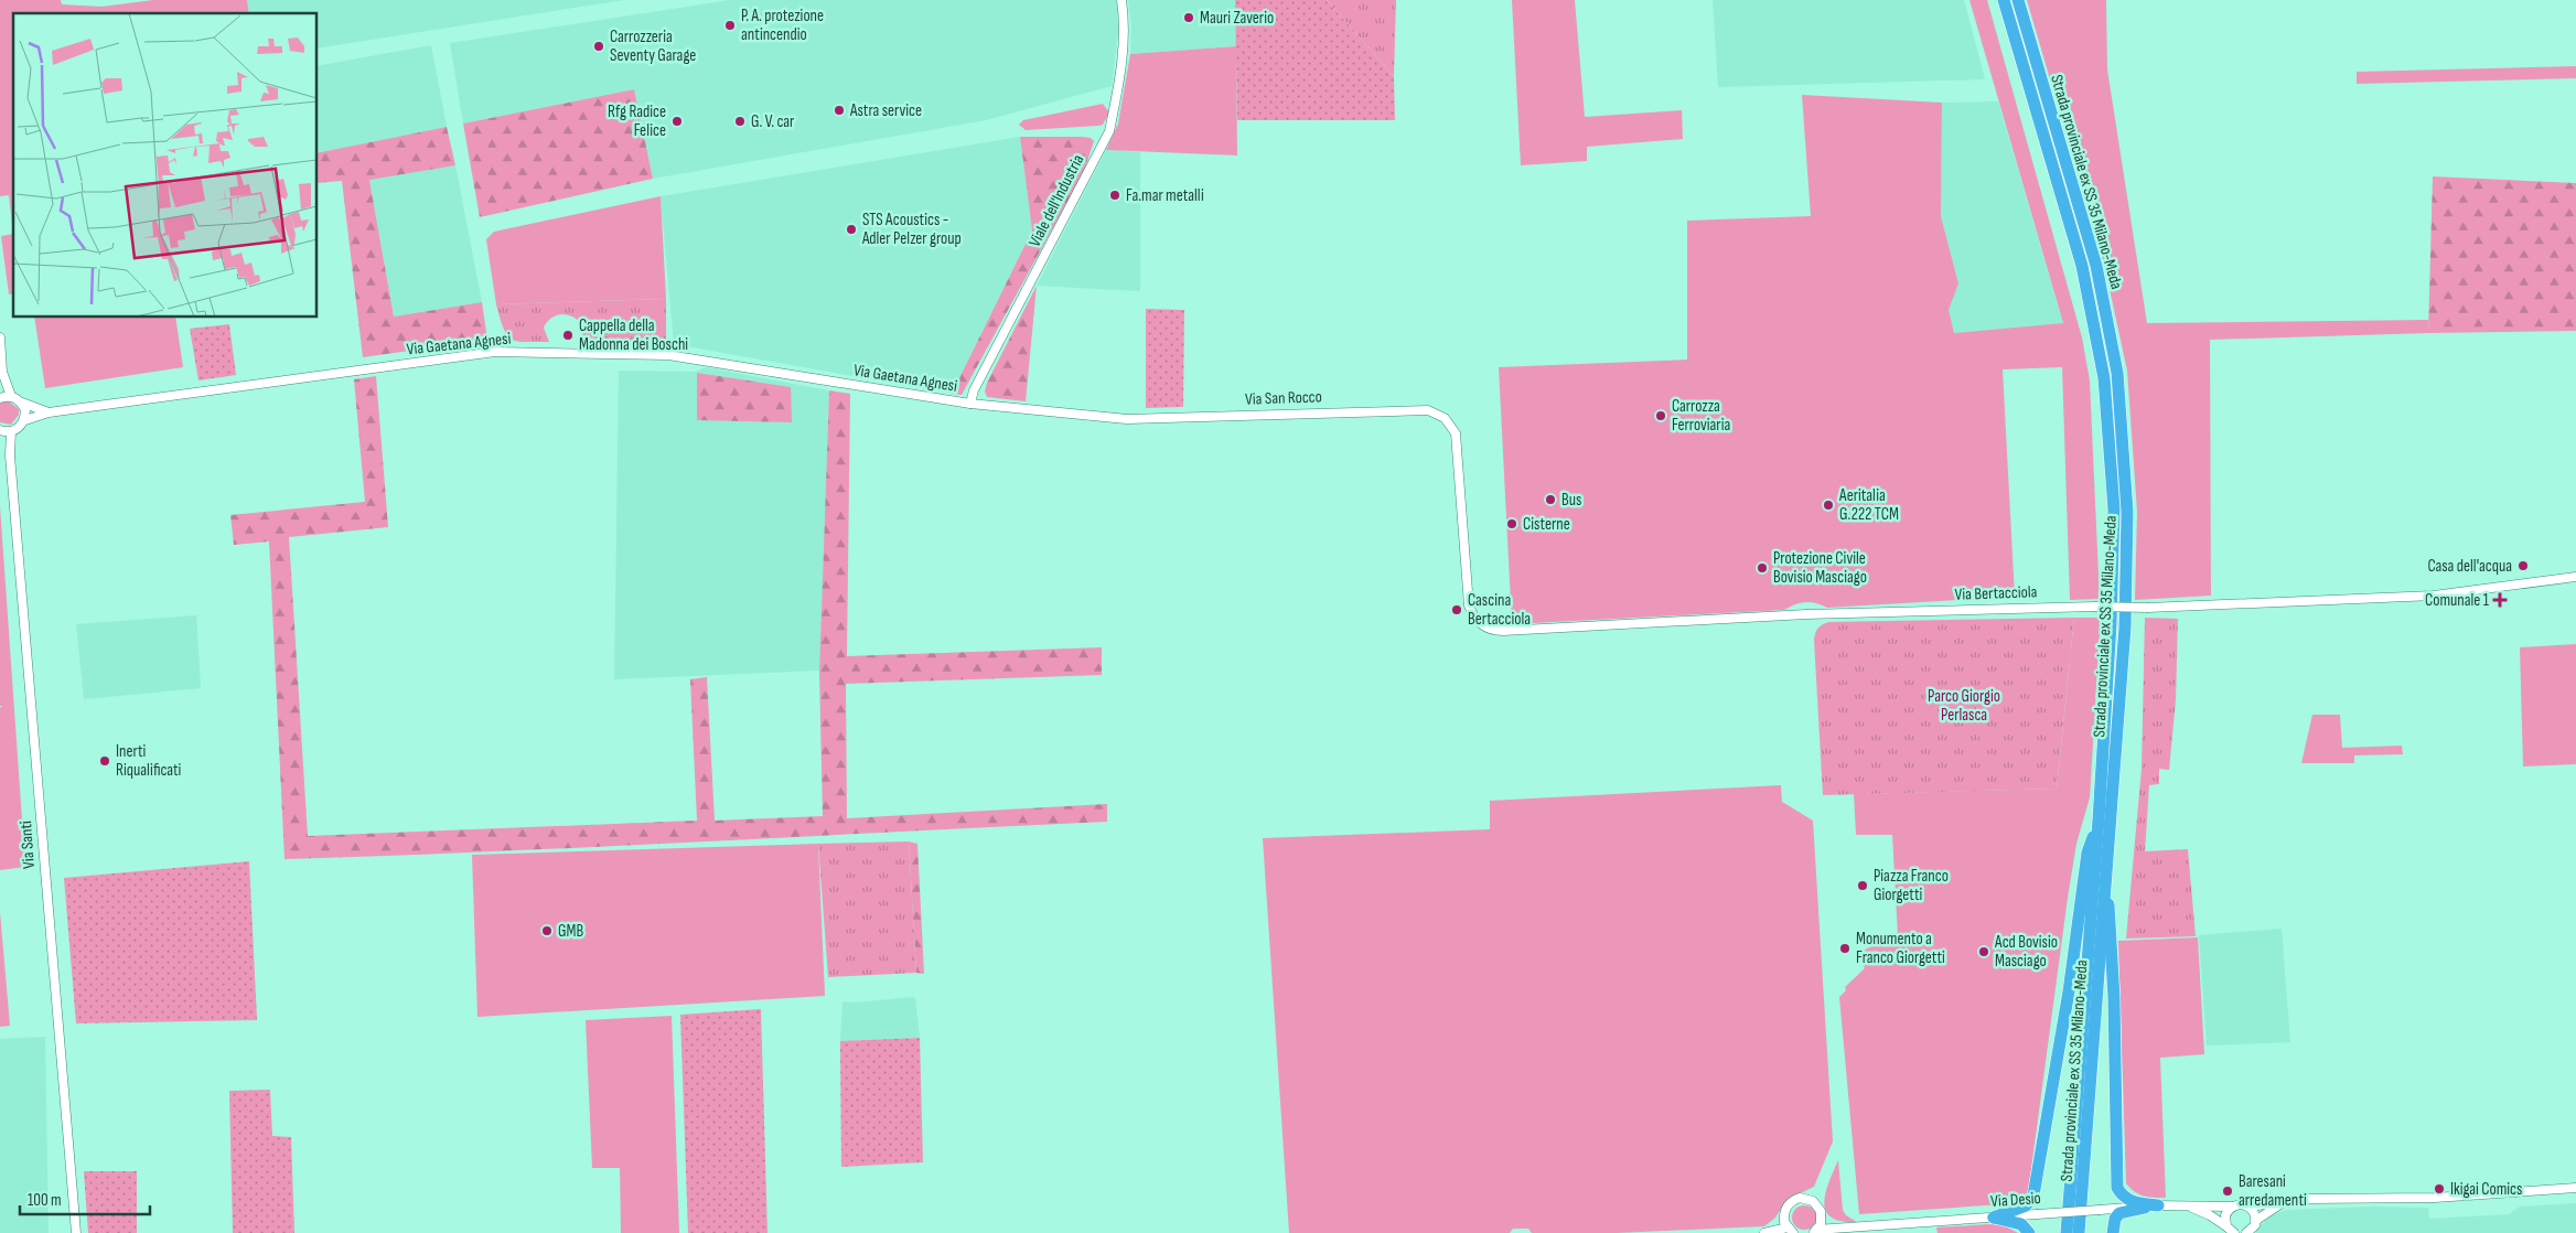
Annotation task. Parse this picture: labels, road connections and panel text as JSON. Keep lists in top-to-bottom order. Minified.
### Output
{"streets":{"highway":["Strada provinciale ex SS 35 Milano-Meda"],"street":["Viale dell'Industria","Via Gaetana Agnesi","Via San Rocco","Via Bertacciola","Via Santi","Via Desio"]},"crossings":[["Viale dell'Industria","Via Gaetana Agnesi"],["Viale dell'Industria","Via San Rocco"],["Via Gaetana Agnesi","Via San Rocco"],["Via Gaetana Agnesi","Via Santi"],["Via San Rocco","Via Bertacciola"]],"parks":["Parco Giorgio Perlasca"],"places":{"other":["Mauri Zaverio","P. A. protezione antincendio","Carrozzeria Seventy Garage","Astra service","Rfg Radice Felice","G. V. car","Fa.mar metalli","STS Acoustics - Adler Pelzer group","Cappella della Madonna dei Boschi","Carrozza Ferroviaria","Bus","Aeritalia G.222 TCM","Cisterne","Casa dell'acqua","Protezione Civile Bovisio Masciago","Cascina Bertacciola","Inerti Riqualificati","Piazza Franco Giorgetti","GMB","Monumento a Franco Giorgetti","Acd Bovisio Masciago","Ikigai Comics","Baresani arredamenti"],"health":["Comunale 1"]},"scale_bar":"100 m"}
